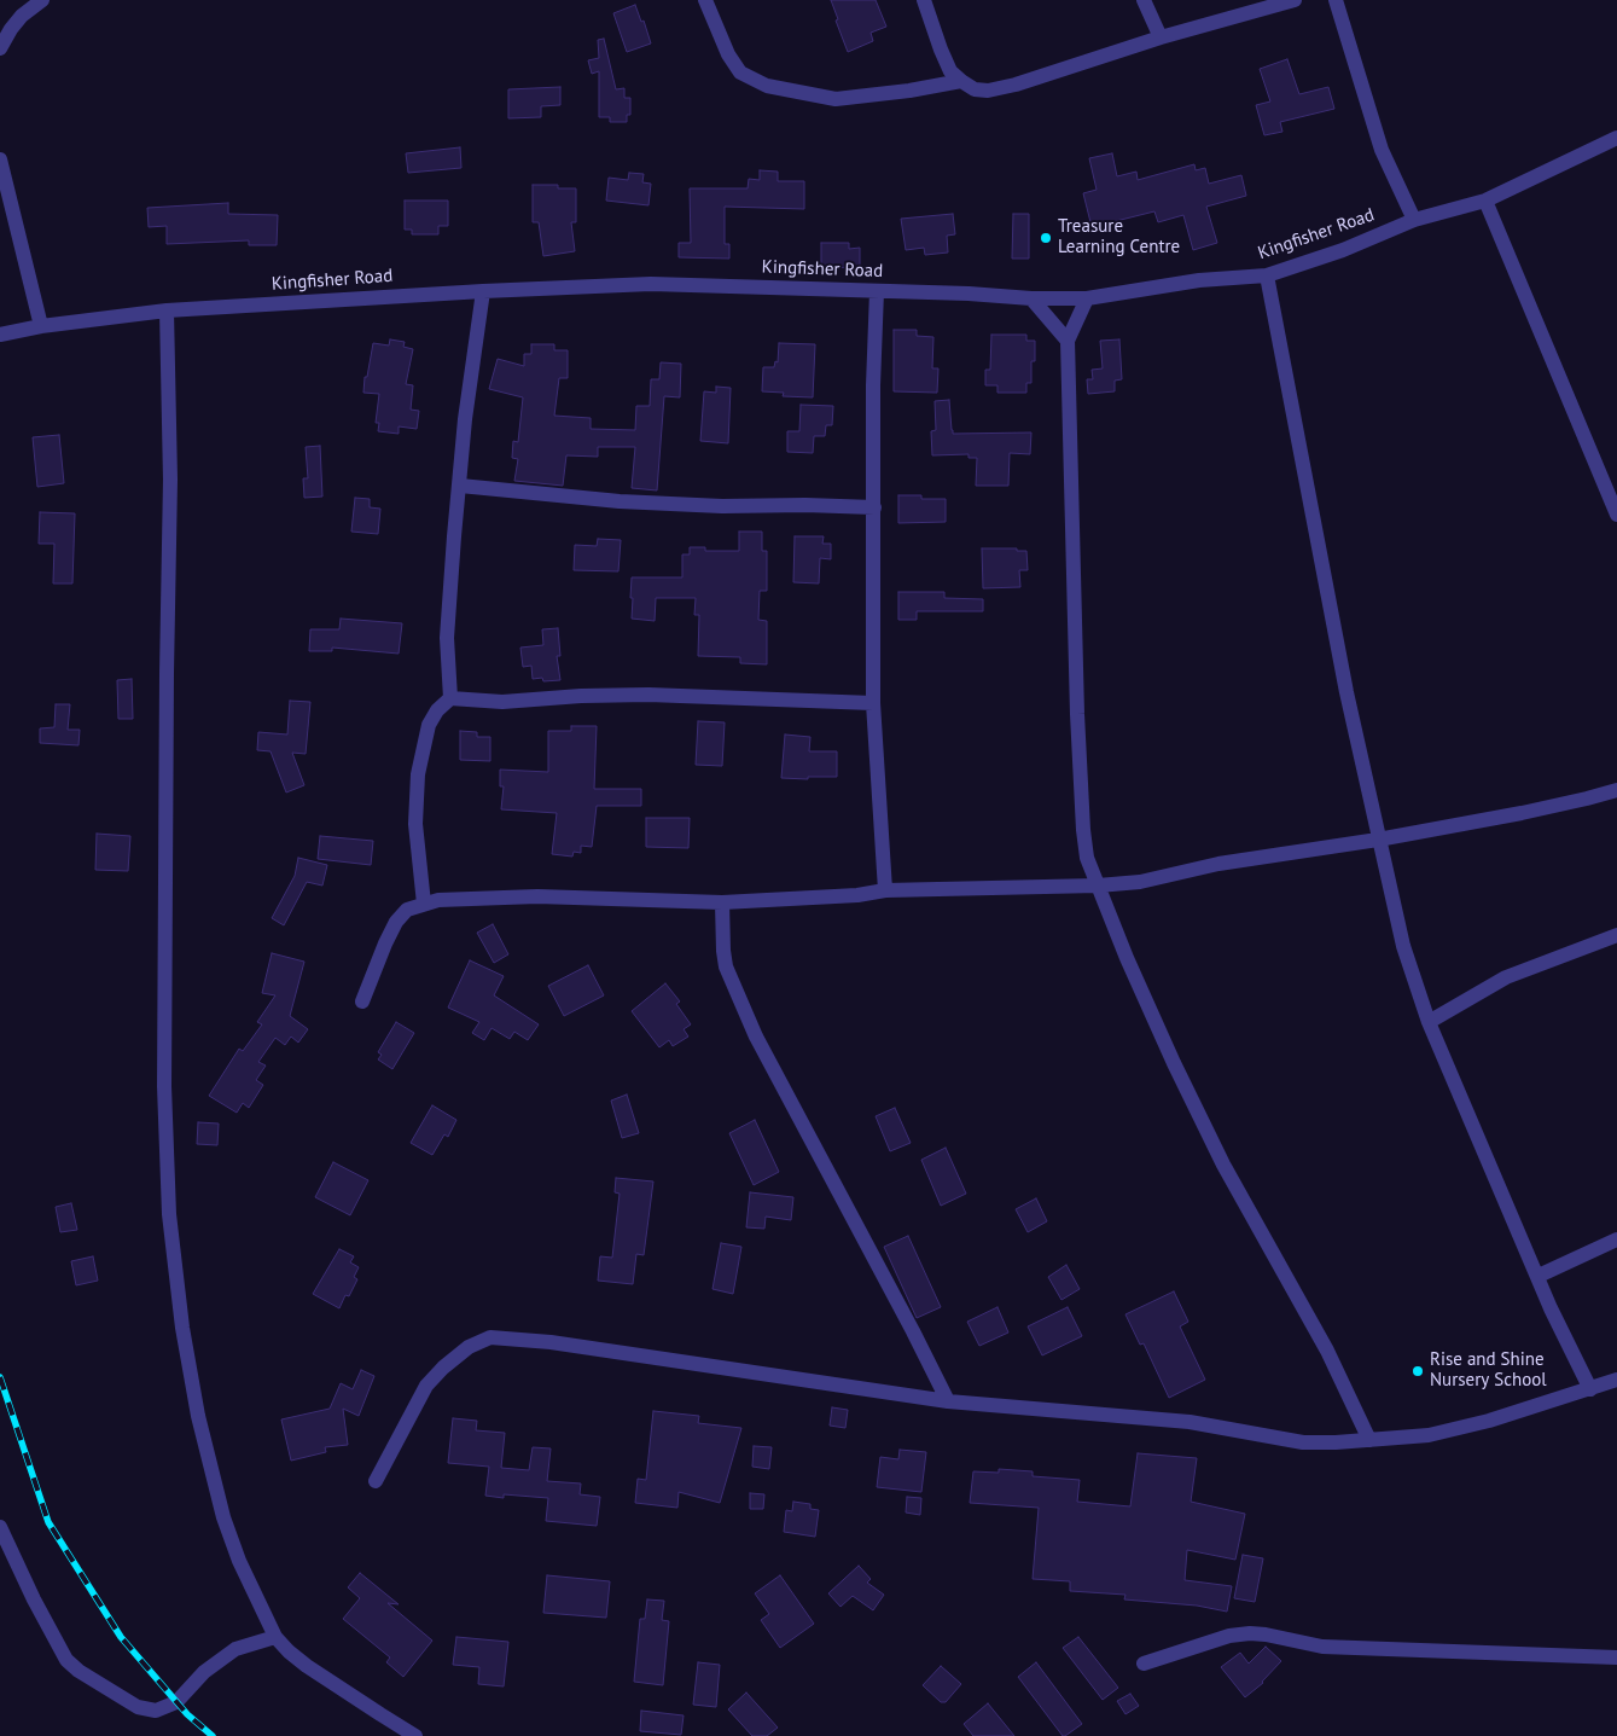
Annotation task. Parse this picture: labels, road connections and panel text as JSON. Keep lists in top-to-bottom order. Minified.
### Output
{"streets":{"street":["Kingfisher Road"]},"places":["Treasure Learning Centre","Rise and Shine Nursery School"]}
